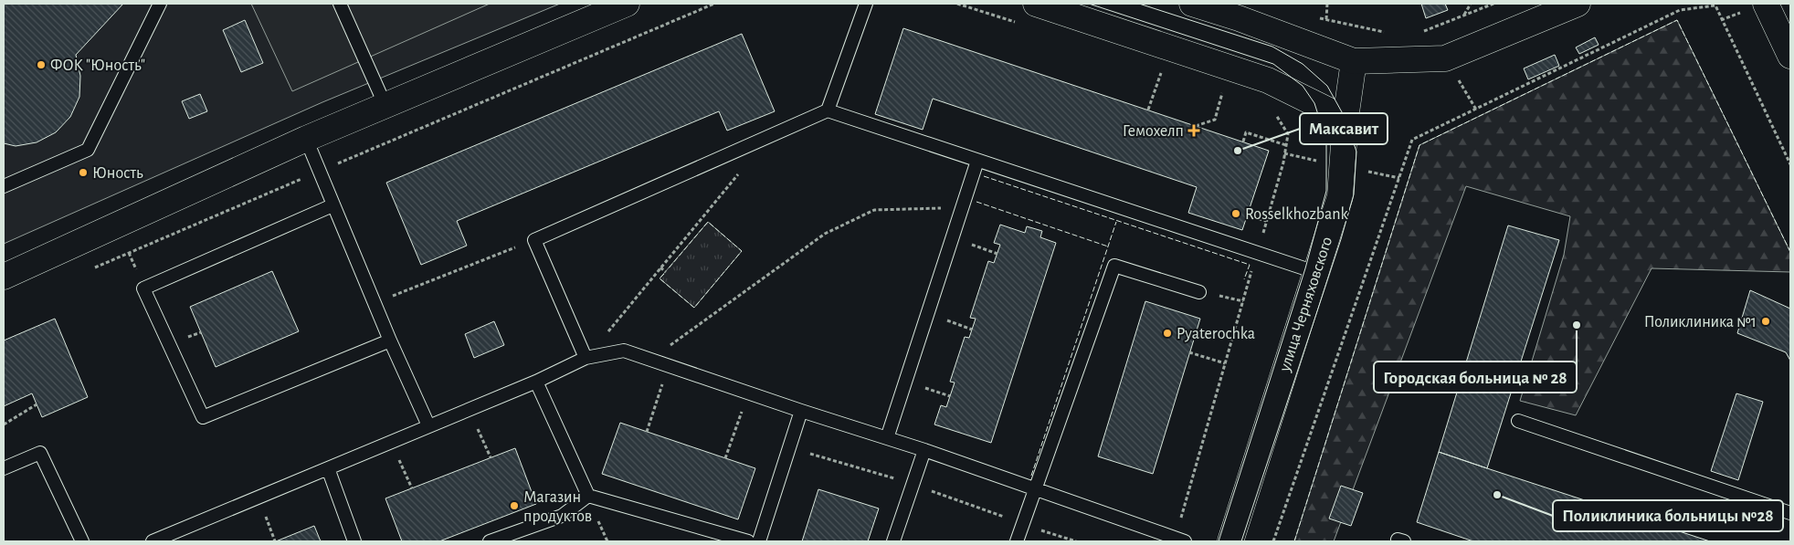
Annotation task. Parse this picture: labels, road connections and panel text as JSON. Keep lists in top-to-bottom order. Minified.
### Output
{"streets":{"street":["улица Черняховского"]},"places":{"other":["ФОК \"Юность\"","Максавит","Юность","Rosselkhozbank","Поликлиника №1","Городская больница № 28","Pyaterochka","Поликлиника больницы №28","Магазин продуктов"],"health":["Гемохелп"]}}
